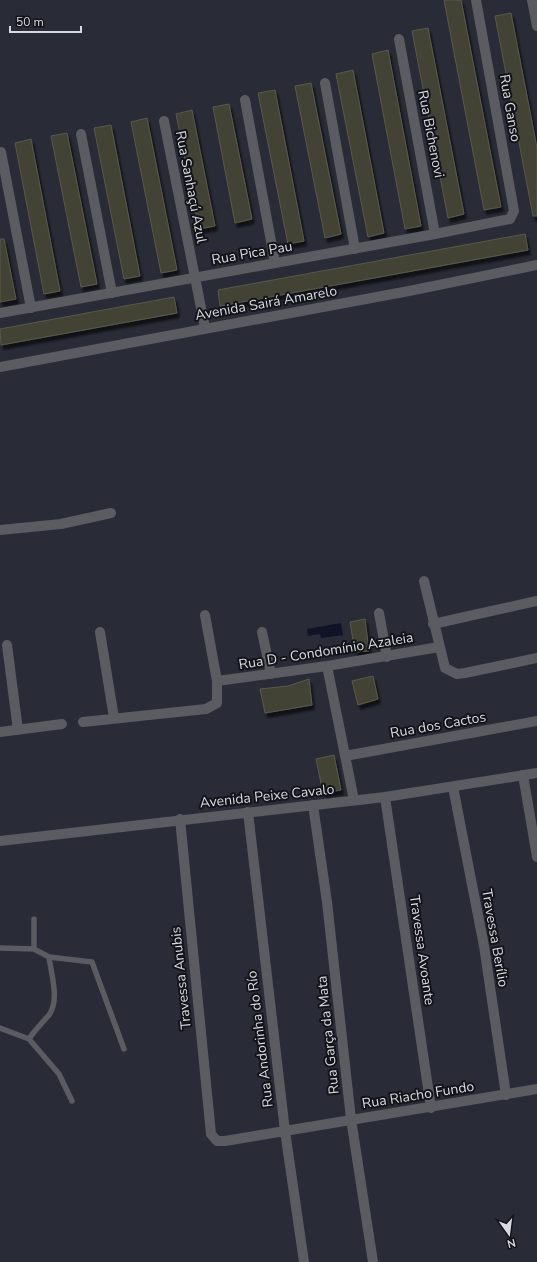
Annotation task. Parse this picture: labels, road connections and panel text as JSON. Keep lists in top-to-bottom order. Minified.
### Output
{"streets":{"street":["Rua Ganso","Rua Bichenovi","Rua Sanhaçú Azul","Rua Pica Pau","Avenida Sairá Amarelo","Rua D - Condomínio Azaleia","Rua dos Cactos","Avenida Peixe Cavalo","Travessa Berílio","Travessa Avoante","Travessa Anubis","Rua Garça da Mata","Rua Andorinha do Río","Rua Riacho Fundo"]},"crossings":[["Rua Ganso","Rua Pica Pau"],["Rua Bichenovi","Rua Pica Pau"],["Rua Sanhaçú Azul","Rua Pica Pau"],["Rua Sanhaçú Azul","Avenida Sairá Amarelo"],["Avenida Peixe Cavalo","Travessa Berílio"],["Avenida Peixe Cavalo","Travessa Avoante"],["Avenida Peixe Cavalo","Travessa Anubis"],["Avenida Peixe Cavalo","Rua Garça da Mata"],["Avenida Peixe Cavalo","Rua Andorinha do Río"],["Travessa Berílio","Rua Riacho Fundo"],["Travessa Avoante","Rua Riacho Fundo"],["Travessa Anubis","Rua Riacho Fundo"],["Rua Garça da Mata","Rua Riacho Fundo"],["Rua Andorinha do Río","Rua Riacho Fundo"]],"scale_bar":"50 m","north":"bottom"}
